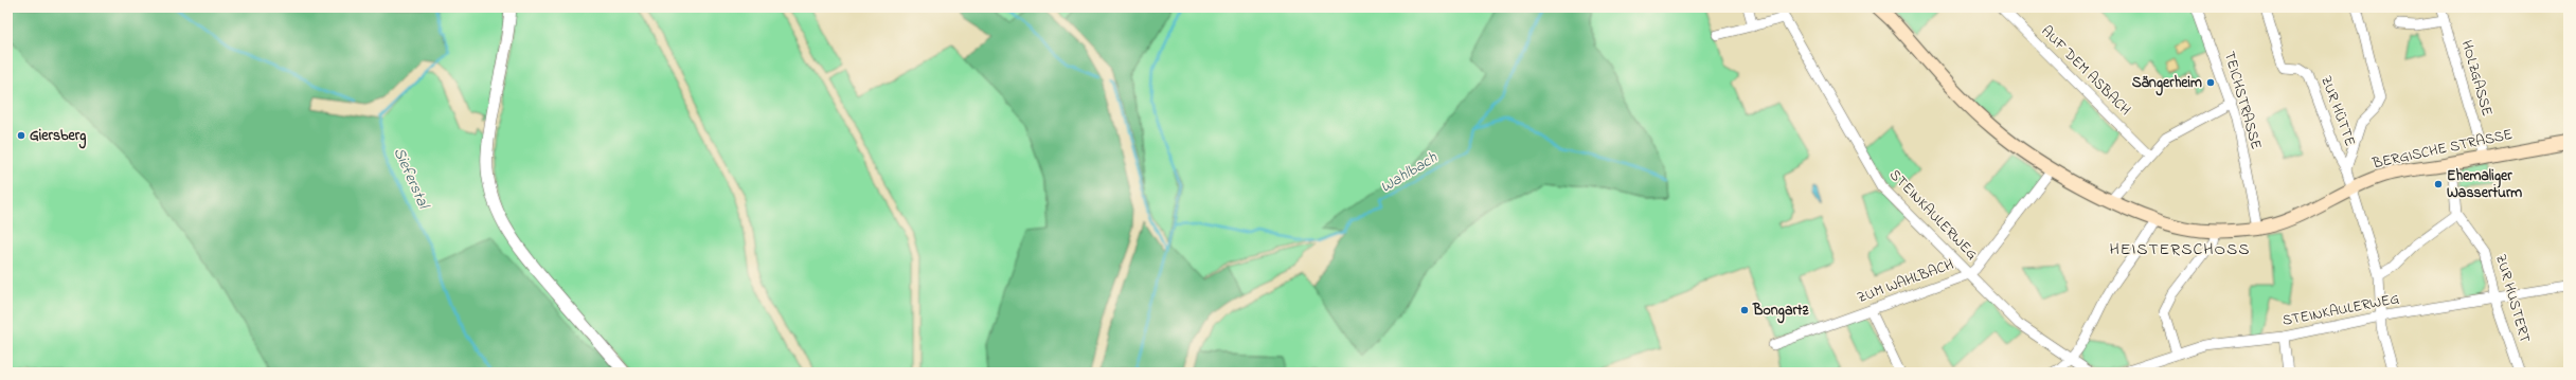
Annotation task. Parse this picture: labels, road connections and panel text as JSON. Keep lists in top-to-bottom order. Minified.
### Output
{"streets":{"main road":["BERGISCHE STRASSE"],"street":["AUF DEM ASBACH","HOLZGASSE","TEICHSTRASSE","ZUR HÜTTE","STEINKAULERWEG","ZUM WAHLBACH","ZUR HUSTERT"]},"crossings":[["HOLZGASSE","BERGISCHE STRASSE"],["TEICHSTRASSE","BERGISCHE STRASSE"],["BERGISCHE STRASSE","ZUM WAHLBACH"],["STEINKAULERWEG","ZUM WAHLBACH"],["STEINKAULERWEG","ZUR HUSTERT"]],"districts":["HEISTERSCHOSS"],"water":["Wahlbach","Sieferstal"],"places":["Sängerheim","Giersberg","Ehemaliger Wasserturm","Bongartz"]}
